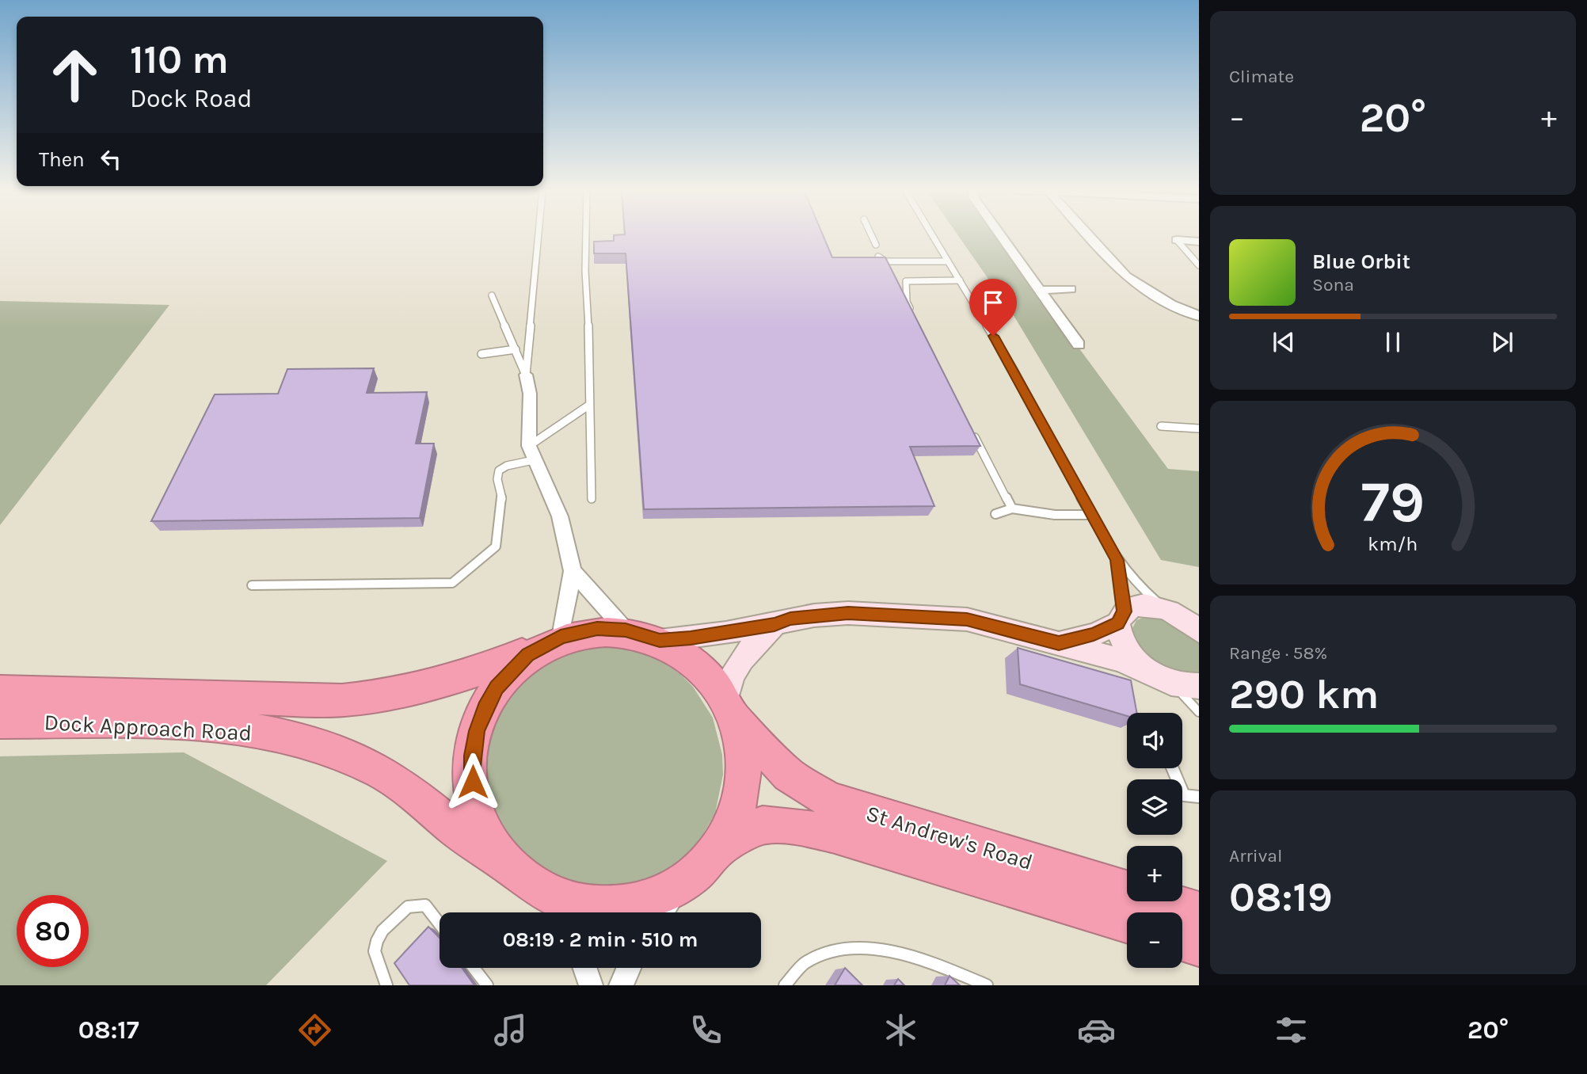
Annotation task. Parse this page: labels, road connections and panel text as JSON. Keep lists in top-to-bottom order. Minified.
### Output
{"streets":{"highway":["Dock Approach Road","St Andrew's Road"]},"page":{"tile":["Climate",["Range · 58%","290 km"],["Arrival","08:19"]],"turn":["110 m","Dock Road"],"heat":["−","20°","+"],"then":"Then","song":["Blue Orbit","Sona"],"map_buttons":["+","−"],"limit":"80","trip":"08:19 · 2 min · 510 m","tabs":["08:17","20°"],"gauge":["79","km/h"]}}
